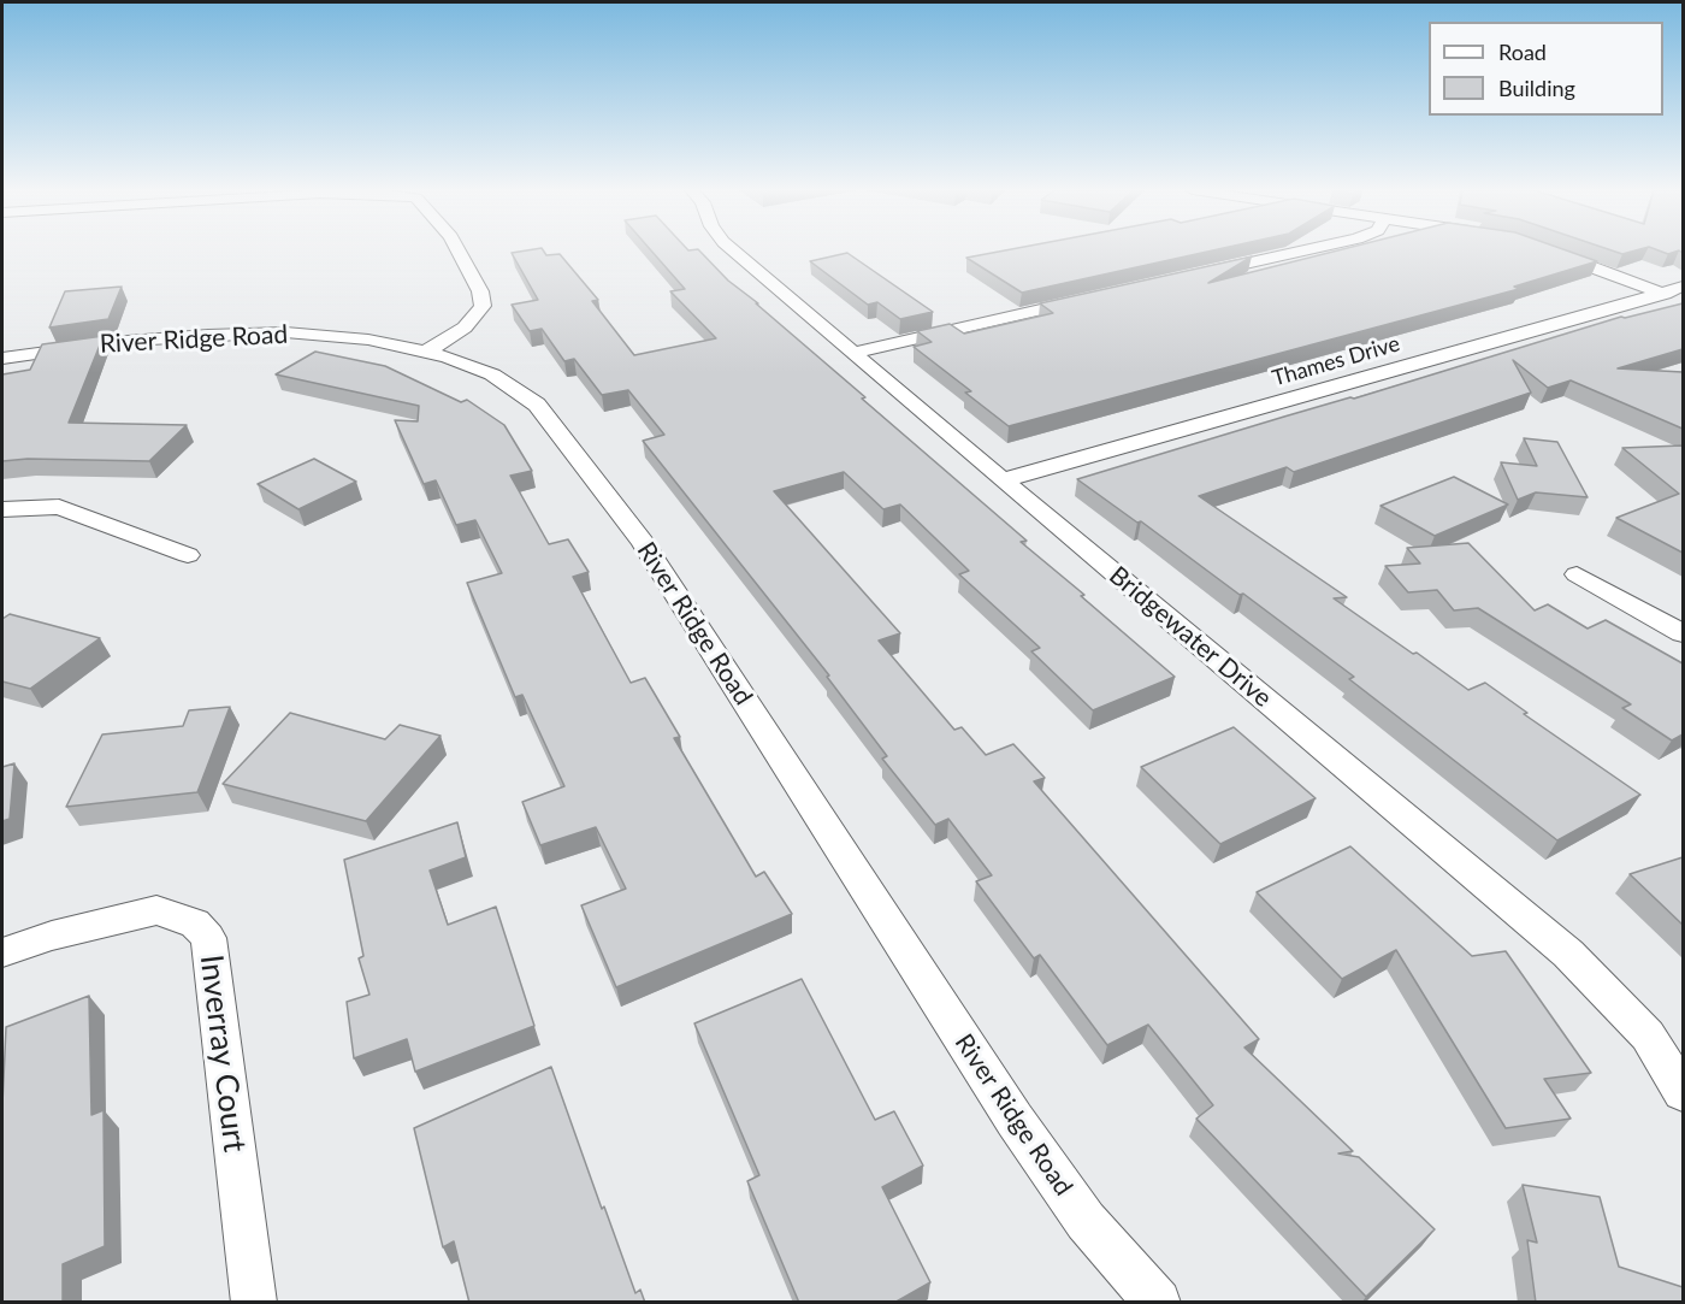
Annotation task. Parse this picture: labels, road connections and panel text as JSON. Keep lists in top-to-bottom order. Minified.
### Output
{"streets":{"street":["River Ridge Road","Thames Drive","Bridgewater Drive","Inverray Court"]},"crossings":[["Thames Drive","Bridgewater Drive"]],"legend":["Road","Building"]}
